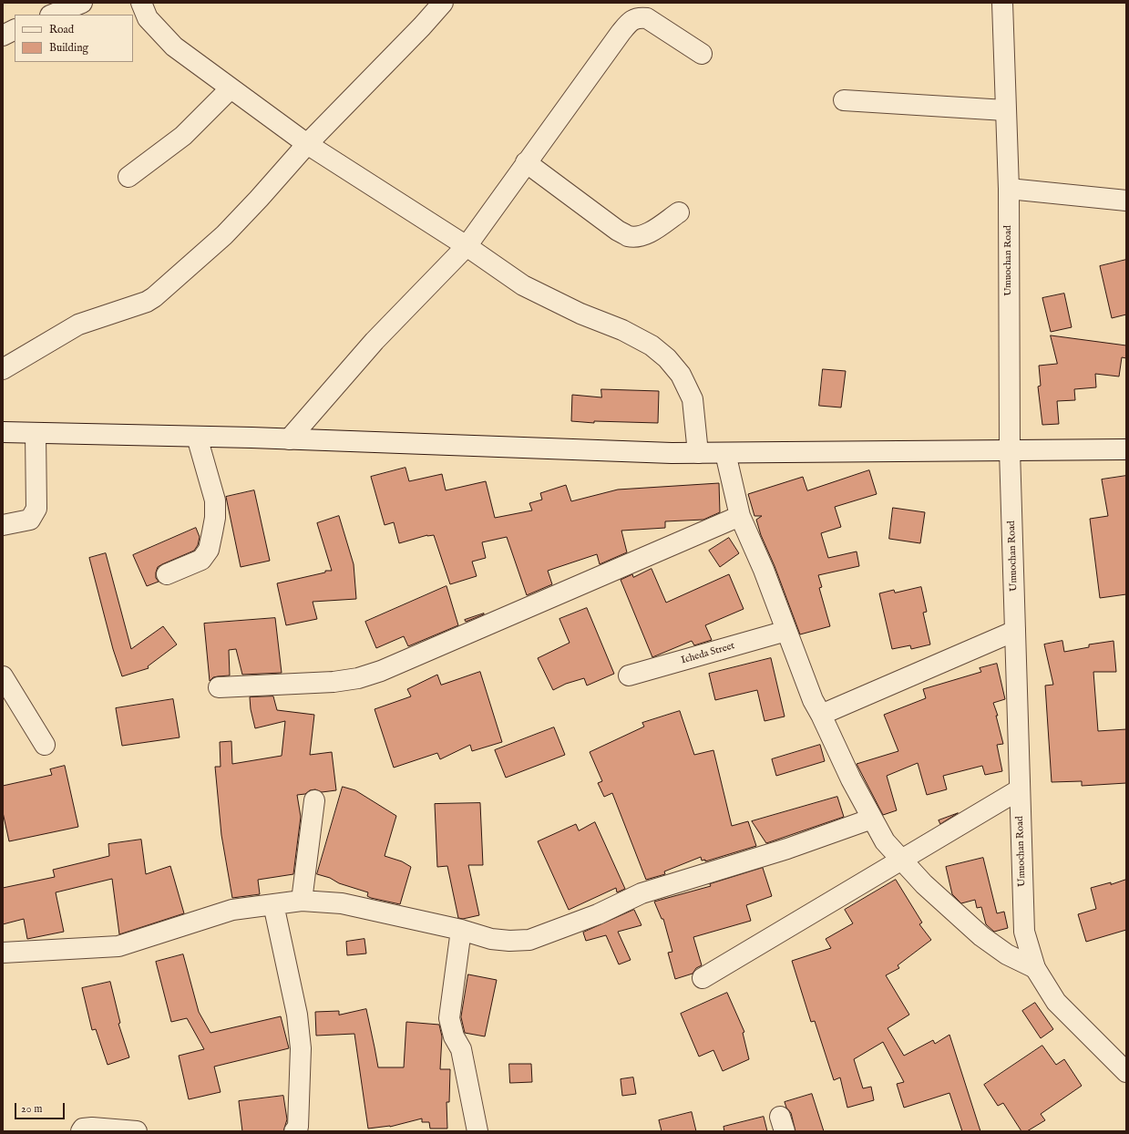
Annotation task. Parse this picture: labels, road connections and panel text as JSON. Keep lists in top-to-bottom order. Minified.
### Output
{"streets":{"street":["Umuochan Road","Icheda Street"]},"legend":["Road","Building"],"scale_bar":"20 m"}
